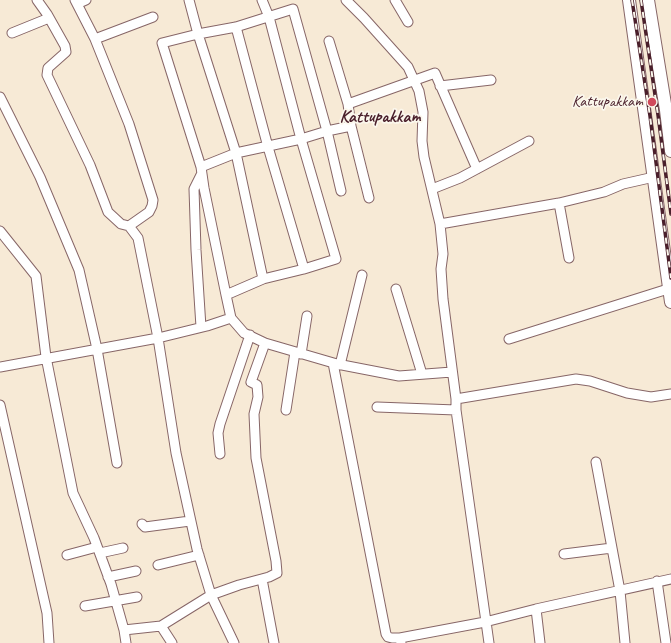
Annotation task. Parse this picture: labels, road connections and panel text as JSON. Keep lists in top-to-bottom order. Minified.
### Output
{"districts":["Kattupakkam"],"places":["Kattupakkam"]}
